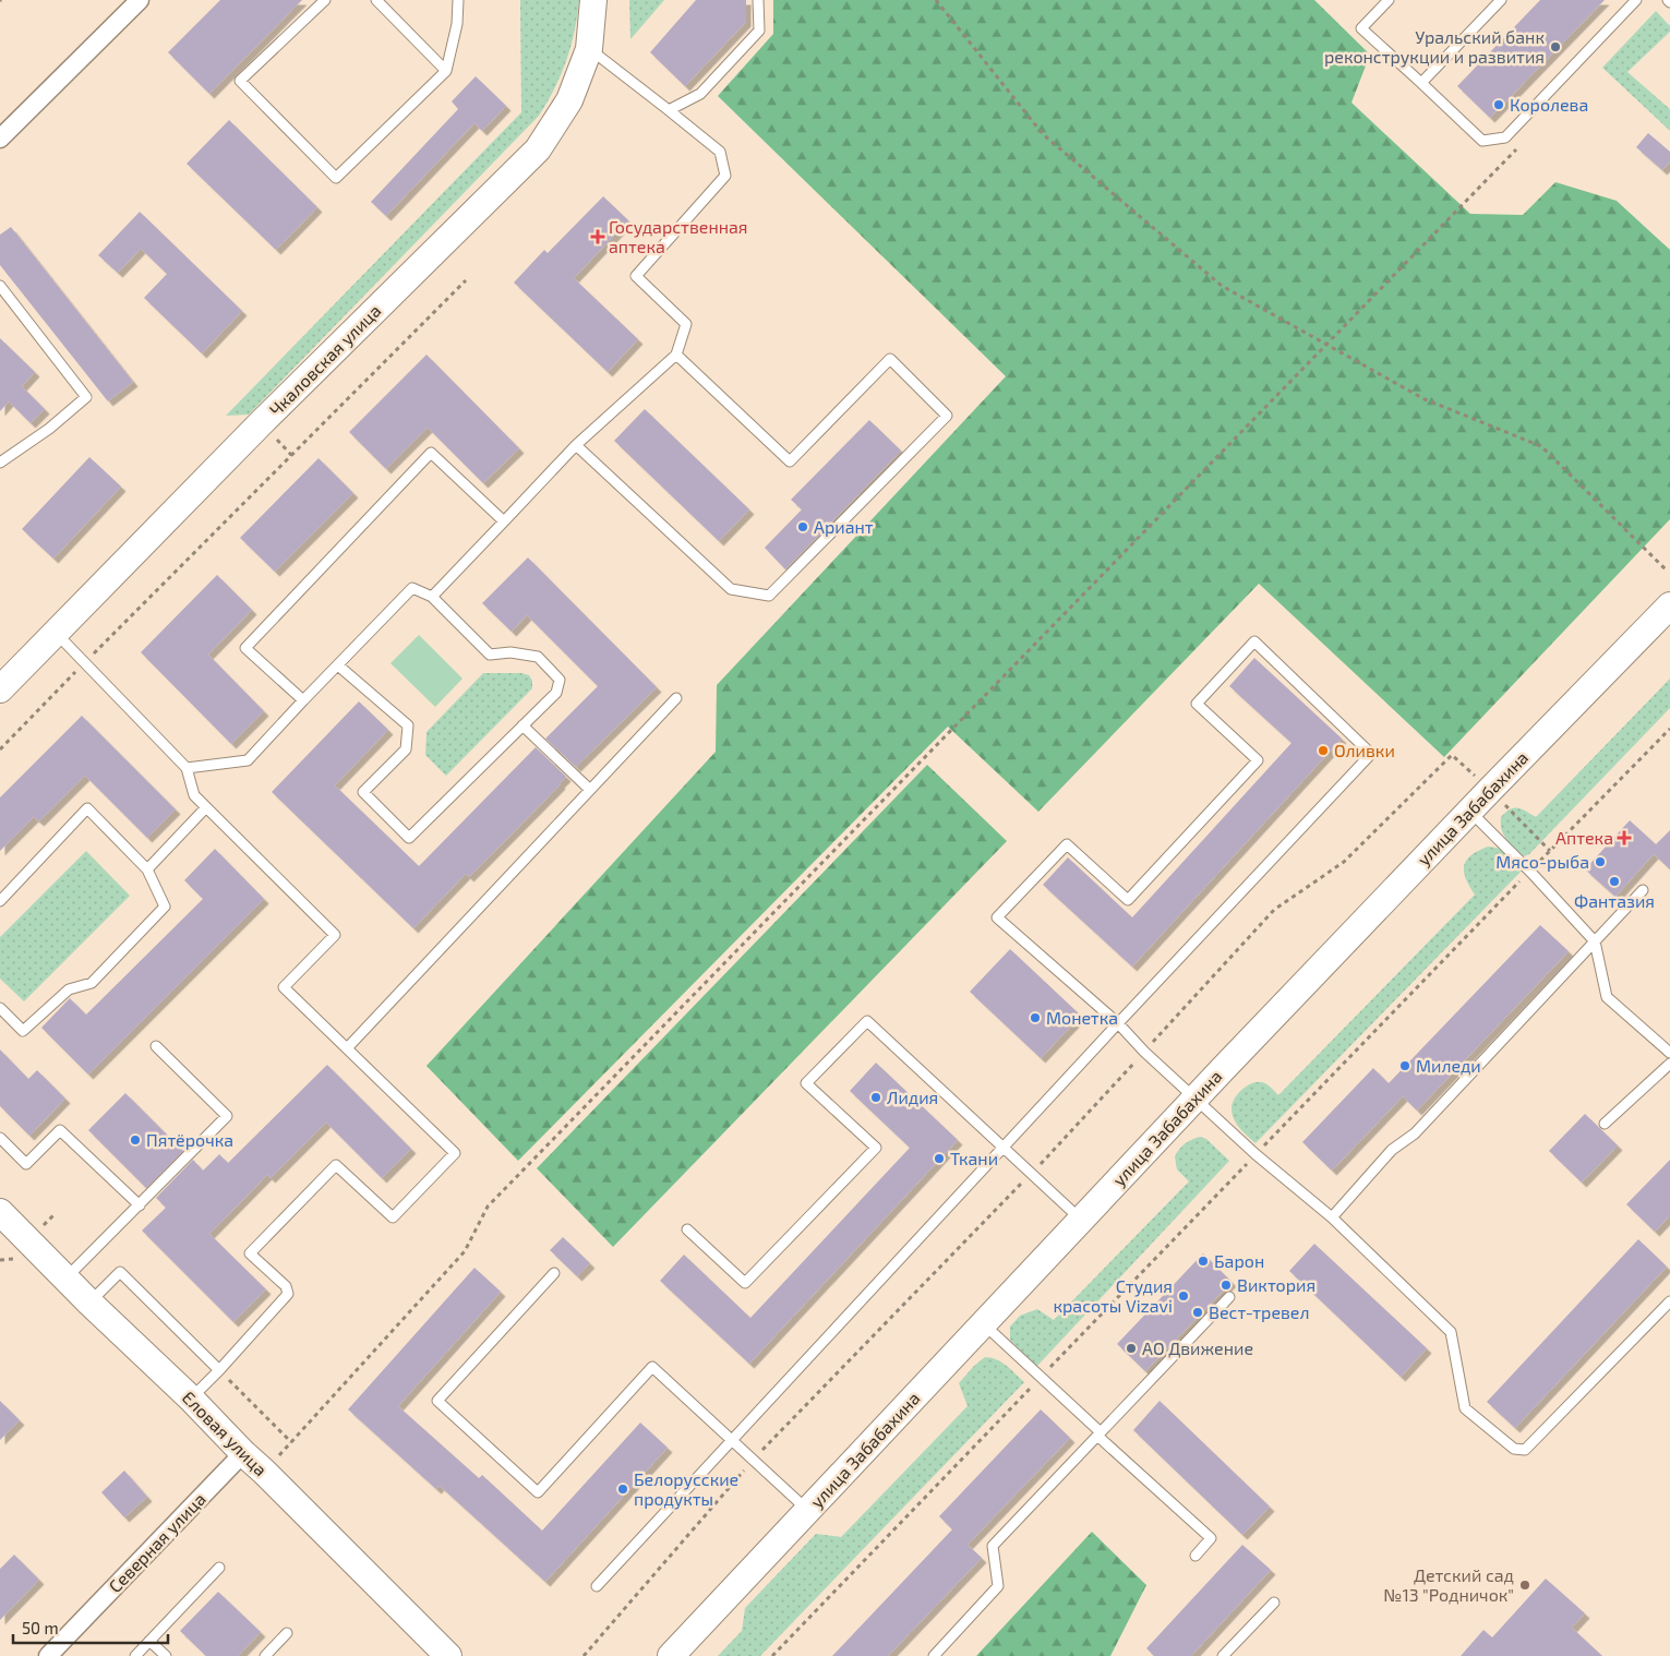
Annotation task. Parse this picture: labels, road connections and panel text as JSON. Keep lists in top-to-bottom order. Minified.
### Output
{"streets":{"street":["Чкаловская улица","улица Забабахина","Еловая улица","Северная улица"]},"crossings":[["Еловая улица","Северная улица"]],"places":{"other":["Уральский банк реконструкции и развития","Королева","Ариант","Оливки","Мясо-рыба","Фантазия","Монетка","Миледи","Лидия","Пятёрочка","Ткани","Барон","Виктория","Студия красоты Vizavi","Вест-тревел","АО Движение","Белорусские продукты","Детский сад №13 \"Родничок\""],"health":["Государственная аптека","Аптека"]},"scale_bar":"50 m"}
